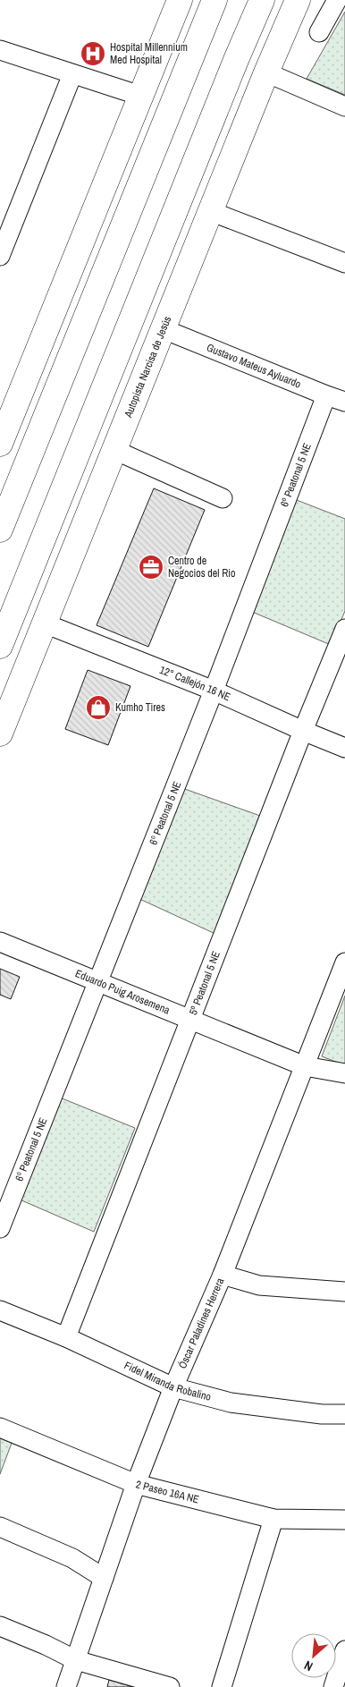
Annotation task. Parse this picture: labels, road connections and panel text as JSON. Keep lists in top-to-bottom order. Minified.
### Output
{"streets":{"main road":["Autopista Narcisa de Jesús"],"street":["Gustavo Mateus Ayluardo","6º Peatonal 5 NE","12° Callejón 16 NE","5º Peatonal 5 NE","Eduardo Puig Arosemena","Óscar Paladines Herrera","Fidel Miranda Robalino","2 Paseo 16A NE"]},"crossings":[["Gustavo Mateus Ayluardo","Autopista Narcisa de Jesús"],["Gustavo Mateus Ayluardo","6º Peatonal 5 NE"],["Autopista Narcisa de Jesús","12° Callejón 16 NE"],["6º Peatonal 5 NE","12° Callejón 16 NE"],["6º Peatonal 5 NE","Eduardo Puig Arosemena"],["12° Callejón 16 NE","5º Peatonal 5 NE"],["5º Peatonal 5 NE","Eduardo Puig Arosemena"],["5º Peatonal 5 NE","Fidel Miranda Robalino"],["Eduardo Puig Arosemena","Óscar Paladines Herrera"],["Óscar Paladines Herrera","Fidel Miranda Robalino"],["Óscar Paladines Herrera","2 Paseo 16A NE"]],"places":{"hospital":["Hospital Millennium Med Hospital"],"office":["Centro de Negocios del Rio"],"shop":["Kumho Tires"]},"north":"bottom left"}
